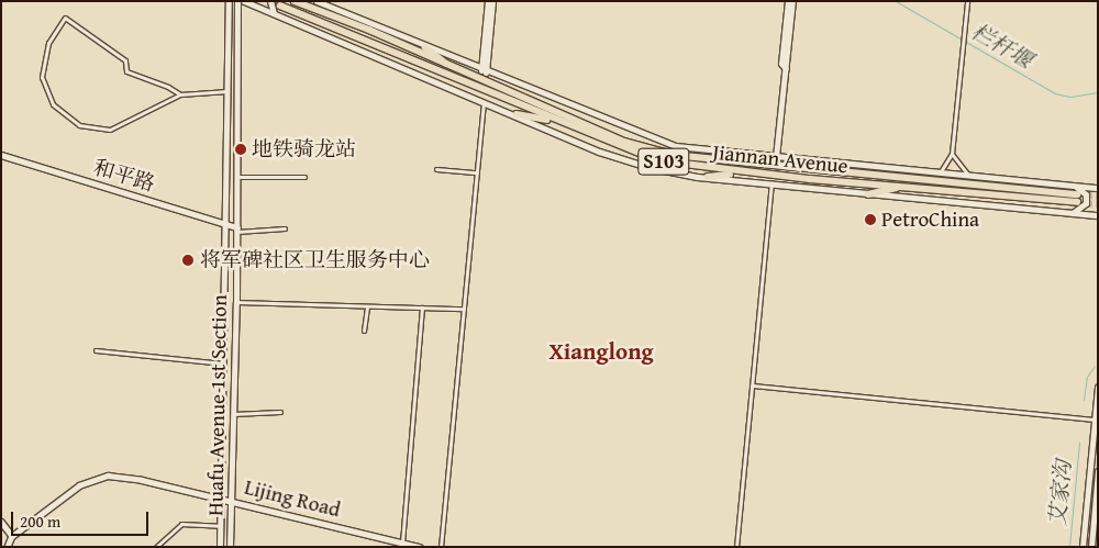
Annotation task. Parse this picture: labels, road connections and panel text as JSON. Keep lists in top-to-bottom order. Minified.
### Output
{"streets":{"highway":["Jiannan Avenue","S103"],"main road":["Huafu Avenue 1st Section"],"street":["和平路","Lijing Road"]},"crossings":[["和平路","Huafu Avenue 1st Section"],["Huafu Avenue 1st Section","Lijing Road"]],"districts":["Xianglong"],"water":["栏杆堰","艾家沟"],"places":["地铁骑龙站","PetroChina","将军碑社区卫生服务中心"],"scale_bar":"200 m"}
